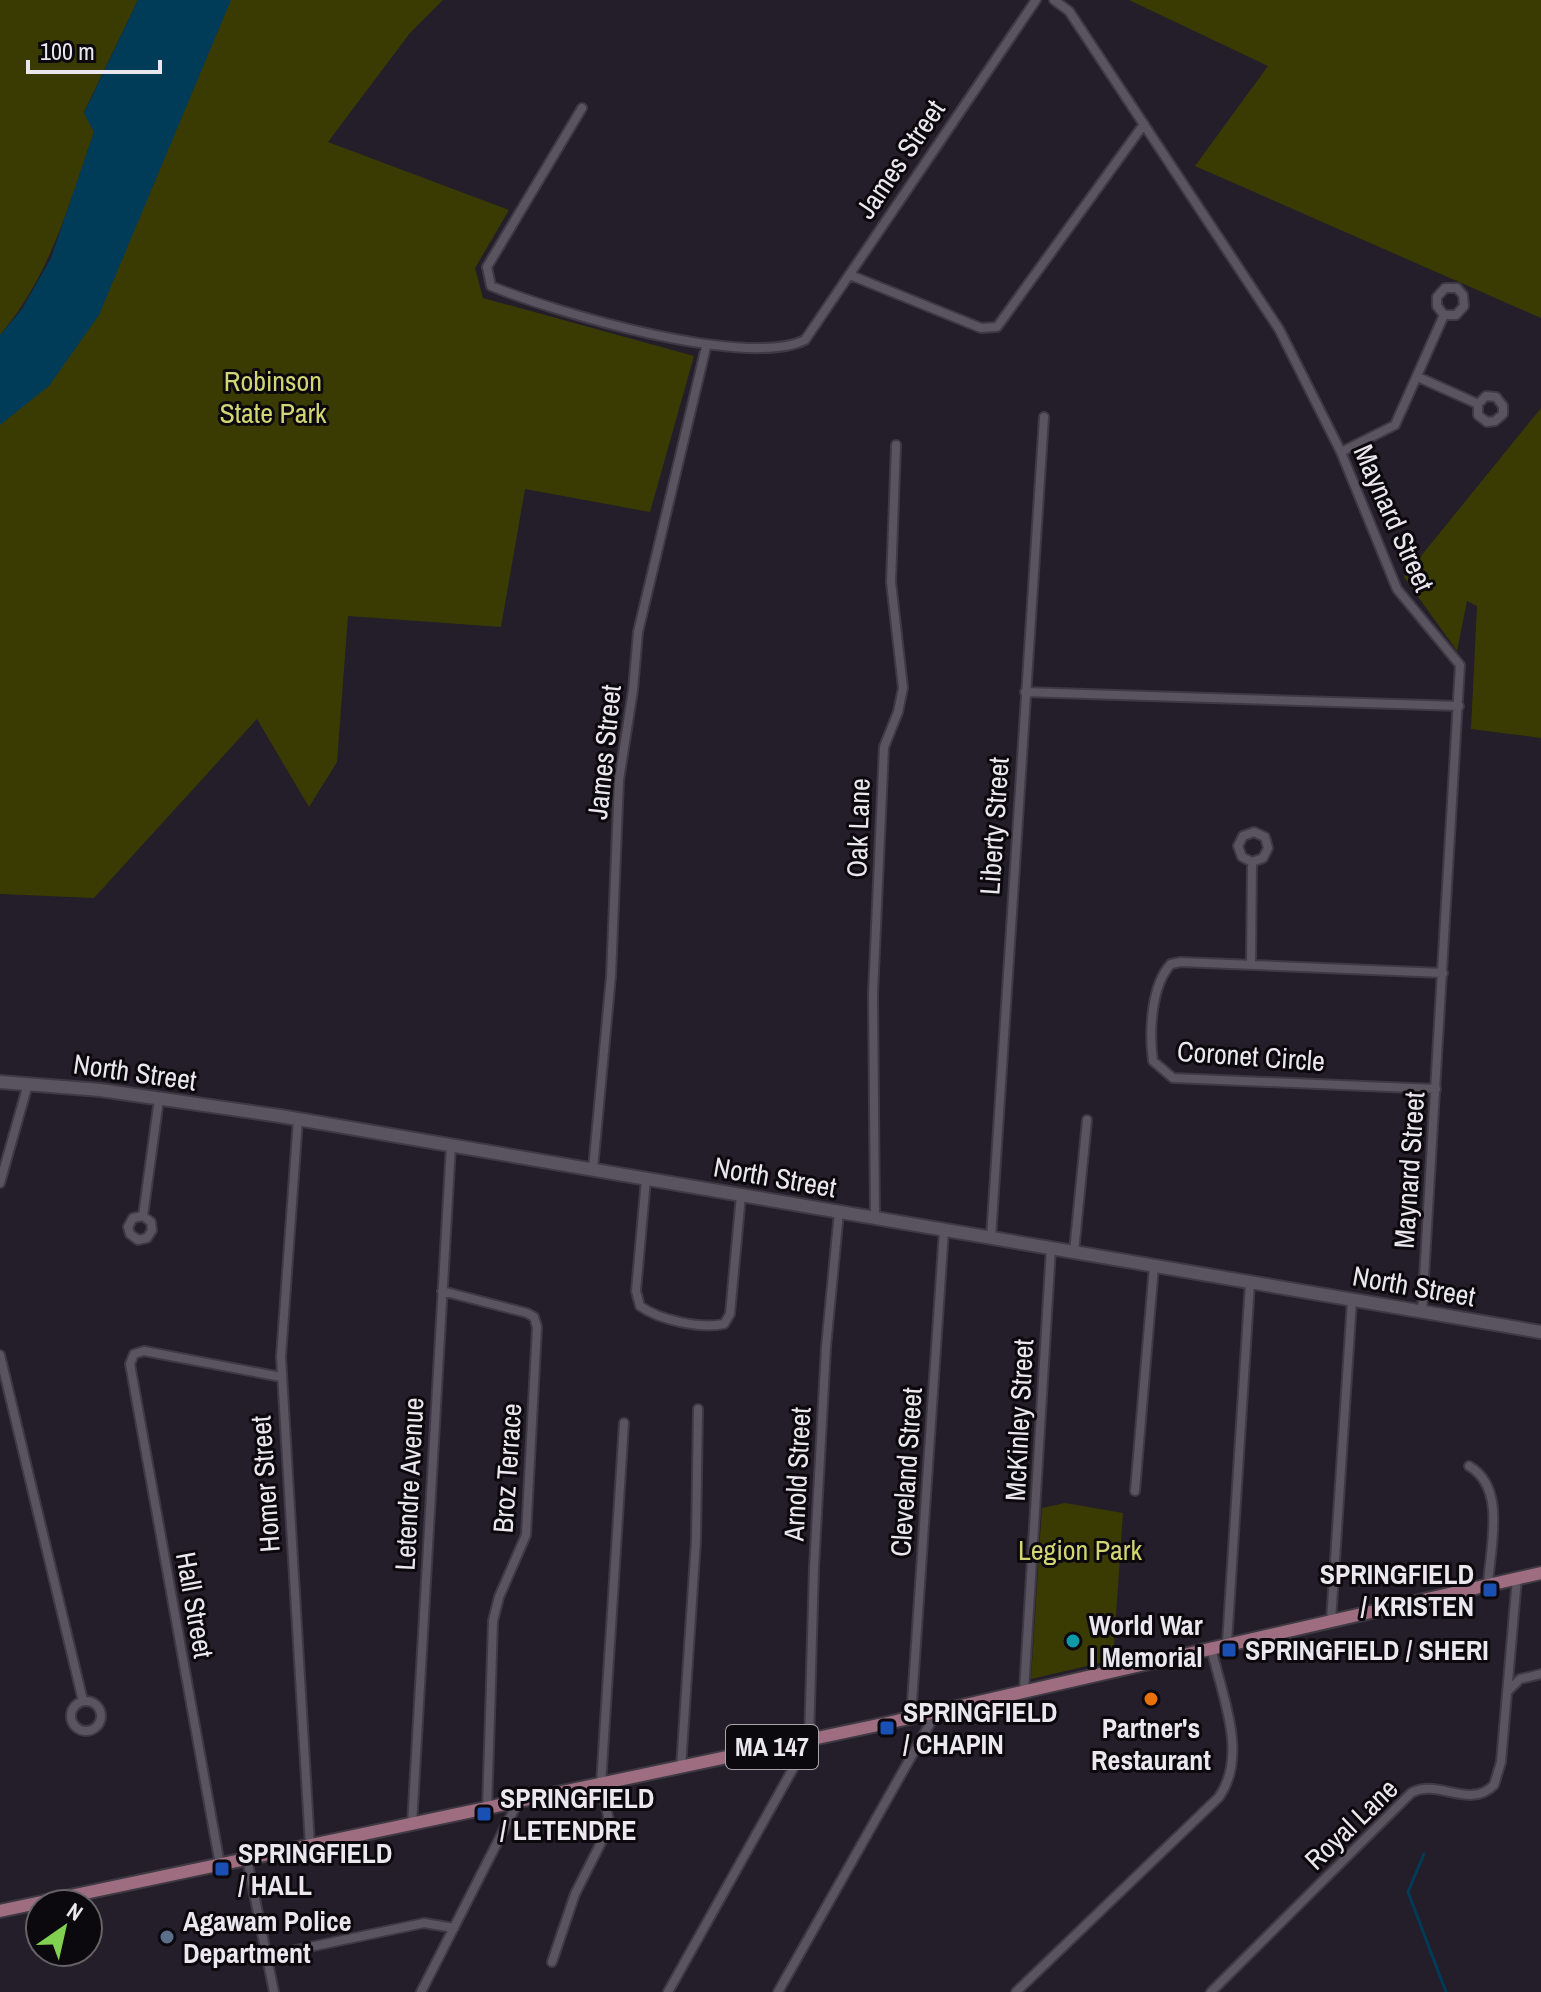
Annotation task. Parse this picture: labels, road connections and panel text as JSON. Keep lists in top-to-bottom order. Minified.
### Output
{"streets":{"main road":["North Street","MA 147"],"street":["James Street","Maynard Street","Liberty Street","Oak Lane","Coronet Circle","McKinley Street","Broz Terrace","Cleveland Street","Arnold Street","Homer Street","Letendre Avenue","Hall Street","Royal Lane"]},"crossings":[["James Street","North Street"],["Maynard Street","Coronet Circle"],["Maynard Street","North Street"],["Liberty Street","North Street"],["Oak Lane","North Street"],["North Street","McKinley Street"],["North Street","Cleveland Street"],["North Street","Arnold Street"],["North Street","Homer Street"],["North Street","Letendre Avenue"],["McKinley Street","MA 147"],["Broz Terrace","Letendre Avenue"],["Broz Terrace","MA 147"],["Cleveland Street","MA 147"],["Arnold Street","MA 147"],["Homer Street","Hall Street"],["Homer Street","MA 147"],["Letendre Avenue","MA 147"],["Hall Street","MA 147"],["MA 147","Royal Lane"]],"parks":["Robinson State Park","Legion Park"],"places":{"transit":["SPRINGFIELD / KRISTEN","SPRINGFIELD / SHERI","SPRINGFIELD / CHAPIN","SPRINGFIELD / LETENDRE","SPRINGFIELD / HALL"],"other":["World War I Memorial","Partner's Restaurant","Agawam Police Department"]},"scale_bar":"100 m","north":"top right"}
